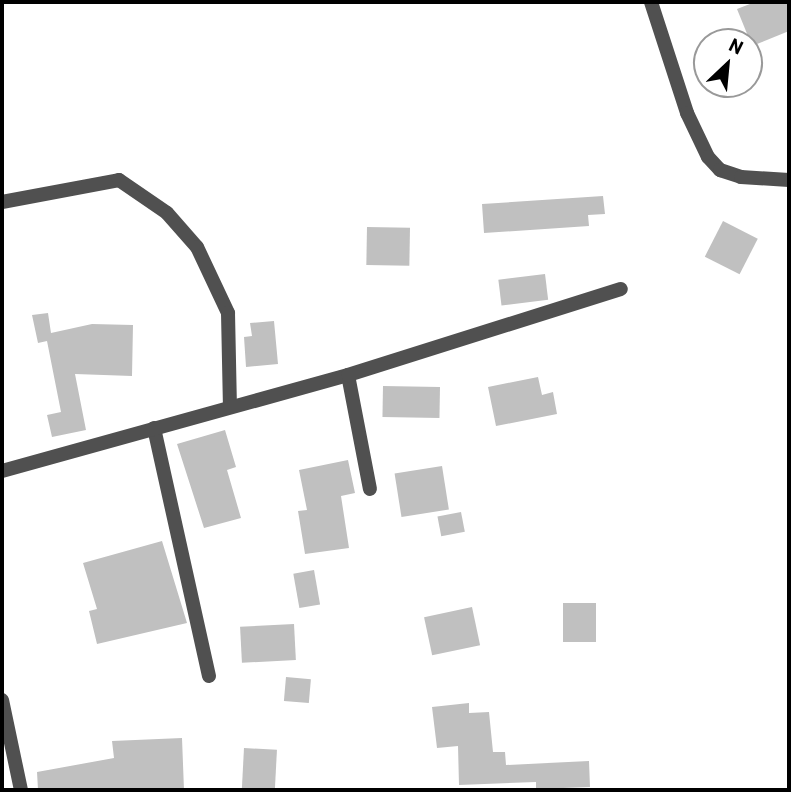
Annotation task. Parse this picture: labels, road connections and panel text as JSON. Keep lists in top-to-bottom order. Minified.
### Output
{"north":"top right"}
